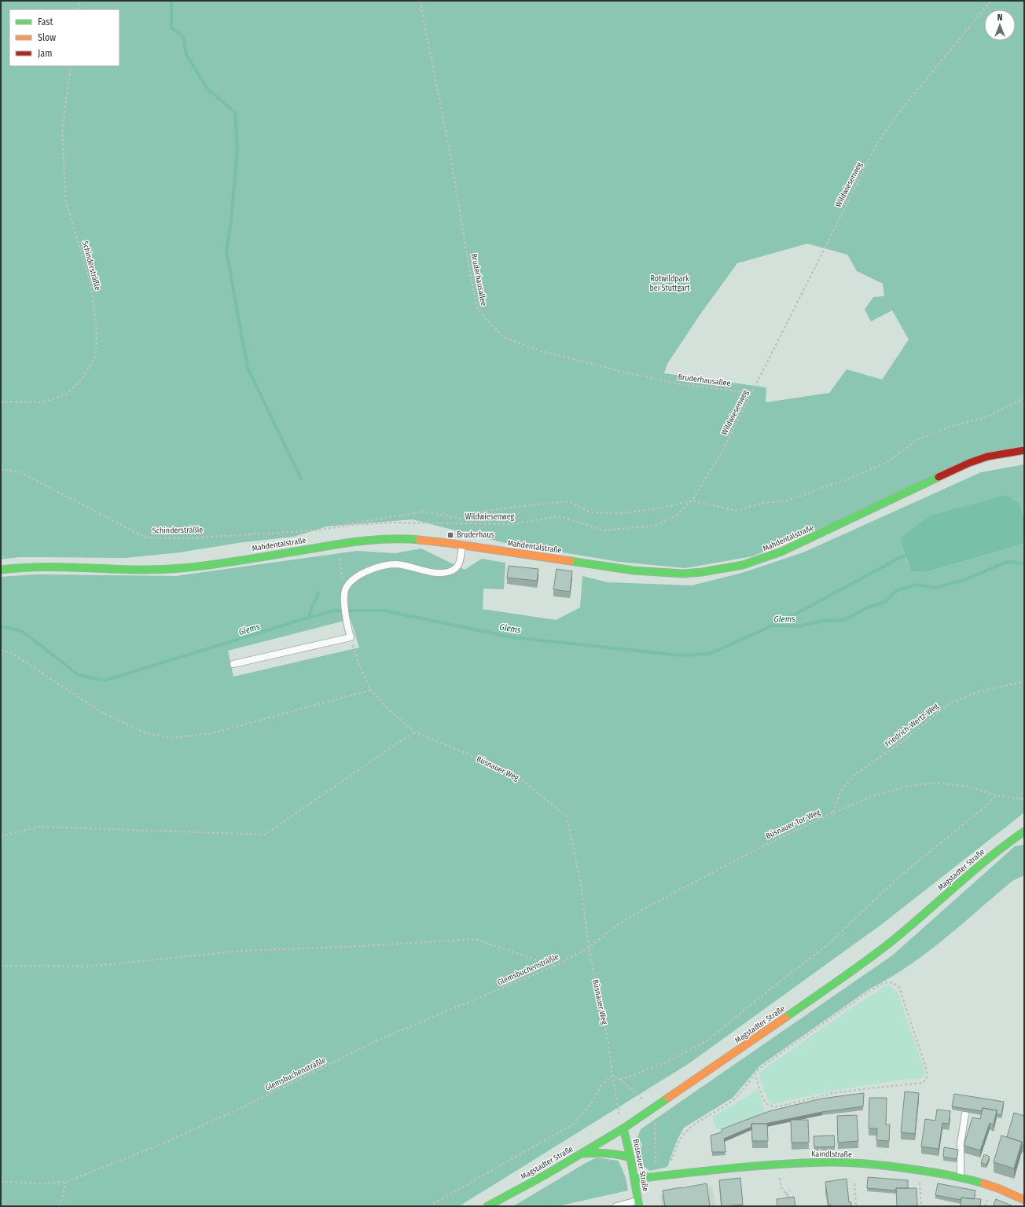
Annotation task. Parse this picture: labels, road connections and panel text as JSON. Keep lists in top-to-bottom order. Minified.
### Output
{"streets":{"main road":["Mahdentalstraße","Magstadter Straße","Kaindlstraße","Büsnauer Straße"],"path":["Wildwiesenweg","Schindersträßle","Bruderhausallee","Friedrich-Wertz-Weg","Büsnauer Weg","Büsnauer-Tor-Weg","Glemsbuchensträßle"]},"crossings":[["Wildwiesenweg","Schindersträßle"],["Wildwiesenweg","Bruderhausallee"],["Friedrich-Wertz-Weg","Büsnauer-Tor-Weg"],["Büsnauer Weg","Büsnauer-Tor-Weg"],["Büsnauer Weg","Magstadter Straße"],["Büsnauer Weg","Glemsbuchensträßle"],["Büsnauer Weg","Büsnauer Straße"],["Büsnauer-Tor-Weg","Glemsbuchensträßle"],["Magstadter Straße","Büsnauer Straße"],["Kaindlstraße","Büsnauer Straße"]],"water":["Glems"],"parks":["Rotwildpark bei Stuttgart"],"places":{"transit":["Bruderhaus"]},"legend":["Fast","Slow","Jam"],"north":"top"}
